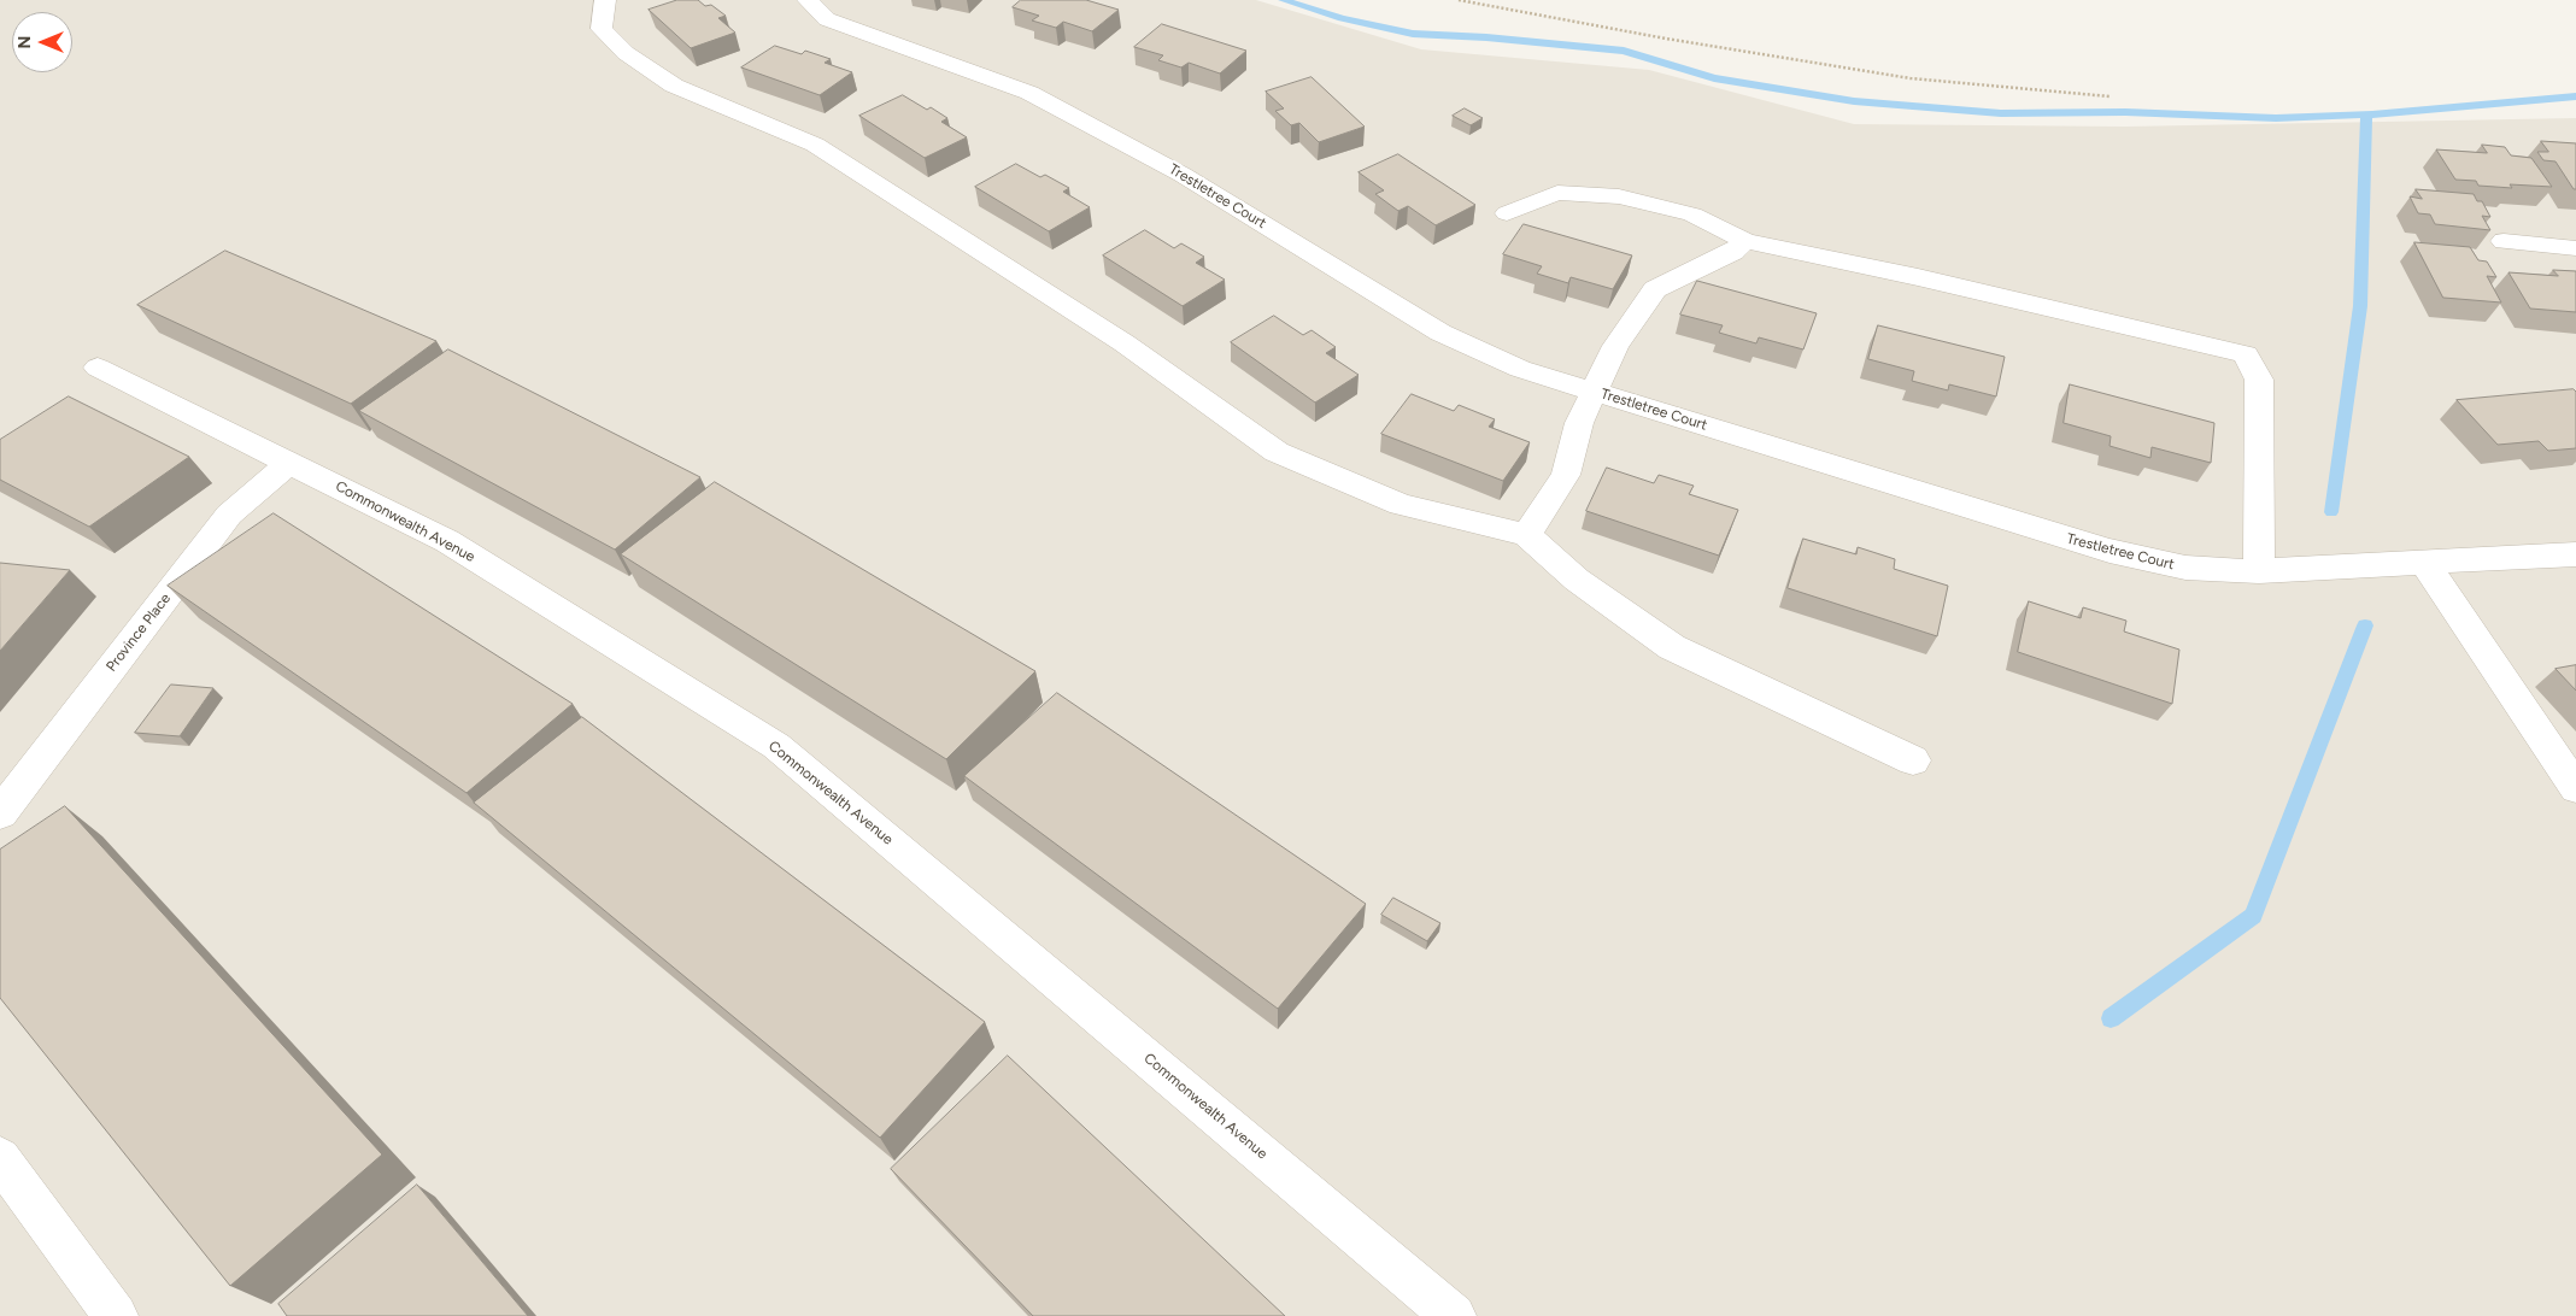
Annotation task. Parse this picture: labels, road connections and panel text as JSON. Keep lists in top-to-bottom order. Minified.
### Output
{"streets":{"street":["Trestletree Court","Commonwealth Avenue","Province Place"]},"crossings":[["Commonwealth Avenue","Province Place"]],"north":"left"}
